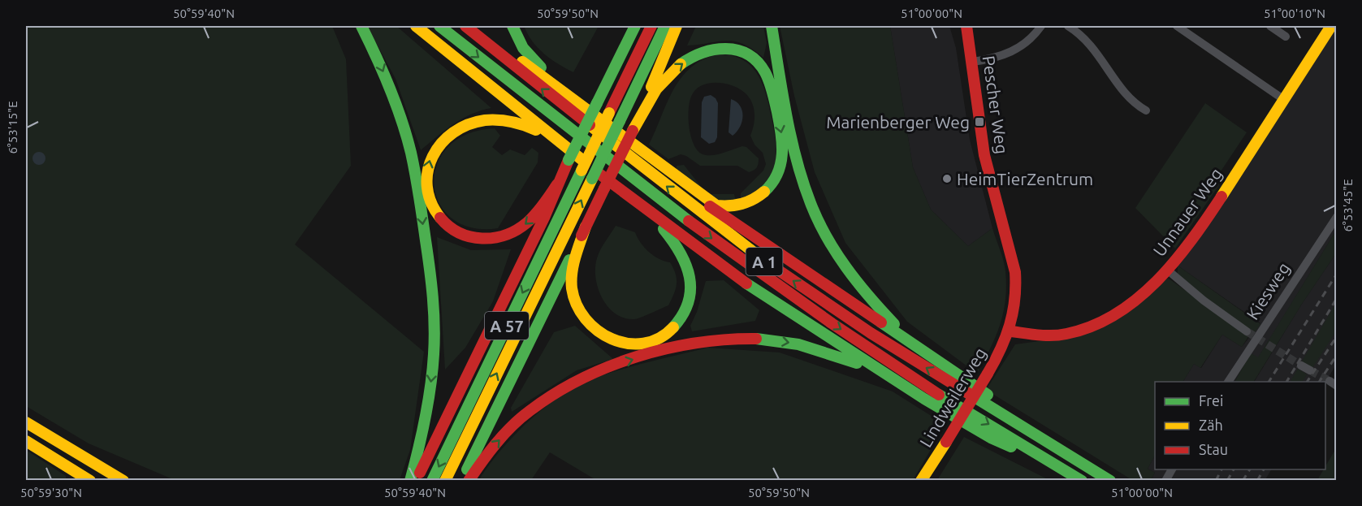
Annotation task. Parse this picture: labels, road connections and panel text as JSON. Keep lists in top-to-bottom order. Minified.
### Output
{"streets":{"main road":["Pescher Weg","Unnauer Weg","A 1","A 57","Lindweilerweg"],"street":["Kiesweg"]},"crossings":[["Pescher Weg","Unnauer Weg"],["Pescher Weg","Lindweilerweg"],["Unnauer Weg","Lindweilerweg"]],"places":{"transit":["Marienberger Weg"],"other":["HeimTierZentrum"]},"legend":["Frei","Zäh","Stau"],"coordinates":["50°59'40\"N","50°59'50\"N","51°00'00\"N","51°00'10\"N","6°53'15\"E","6°53'45\"E","50°59'30\"N"]}
